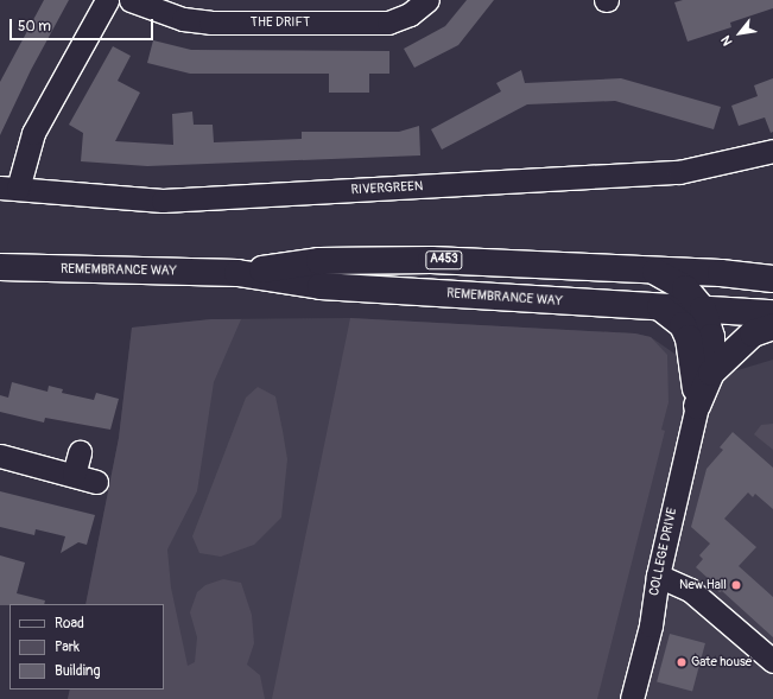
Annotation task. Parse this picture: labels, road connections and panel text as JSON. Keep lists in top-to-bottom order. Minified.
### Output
{"streets":{"highway":["A453","REMEMBRANCE WAY"],"street":["THE DRIFT","RIVERGREEN","COLLEGE DRIVE"]},"places":["New Hall","Gate house"],"legend":["Road","Park","Building"],"scale_bar":"50 m","north":"bottom left"}
